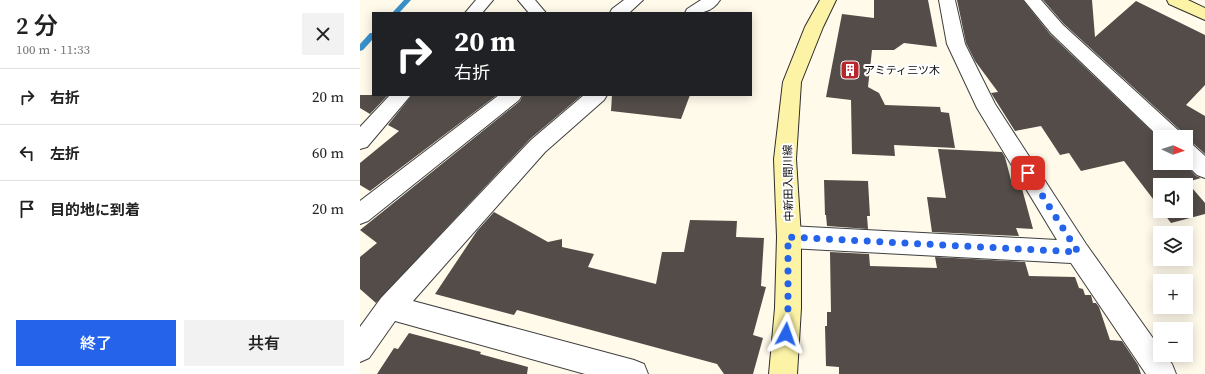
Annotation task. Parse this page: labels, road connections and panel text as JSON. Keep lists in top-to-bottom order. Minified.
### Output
{"streets":{"main road":["中新田入間川線"]},"places":{"building":["アミティ三ツ木"]},"north":"right","page":{"heading":["2 分","100 m · 11:33"],"turn":["20 m","右折"],"list":[{"name":"右折","value":"20 m"},{"name":"左折","value":"60 m"},{"name":"目的地に到着","value":"20 m"}],"map_buttons":["+","−"],"buttons":["終了","共有"]}}
